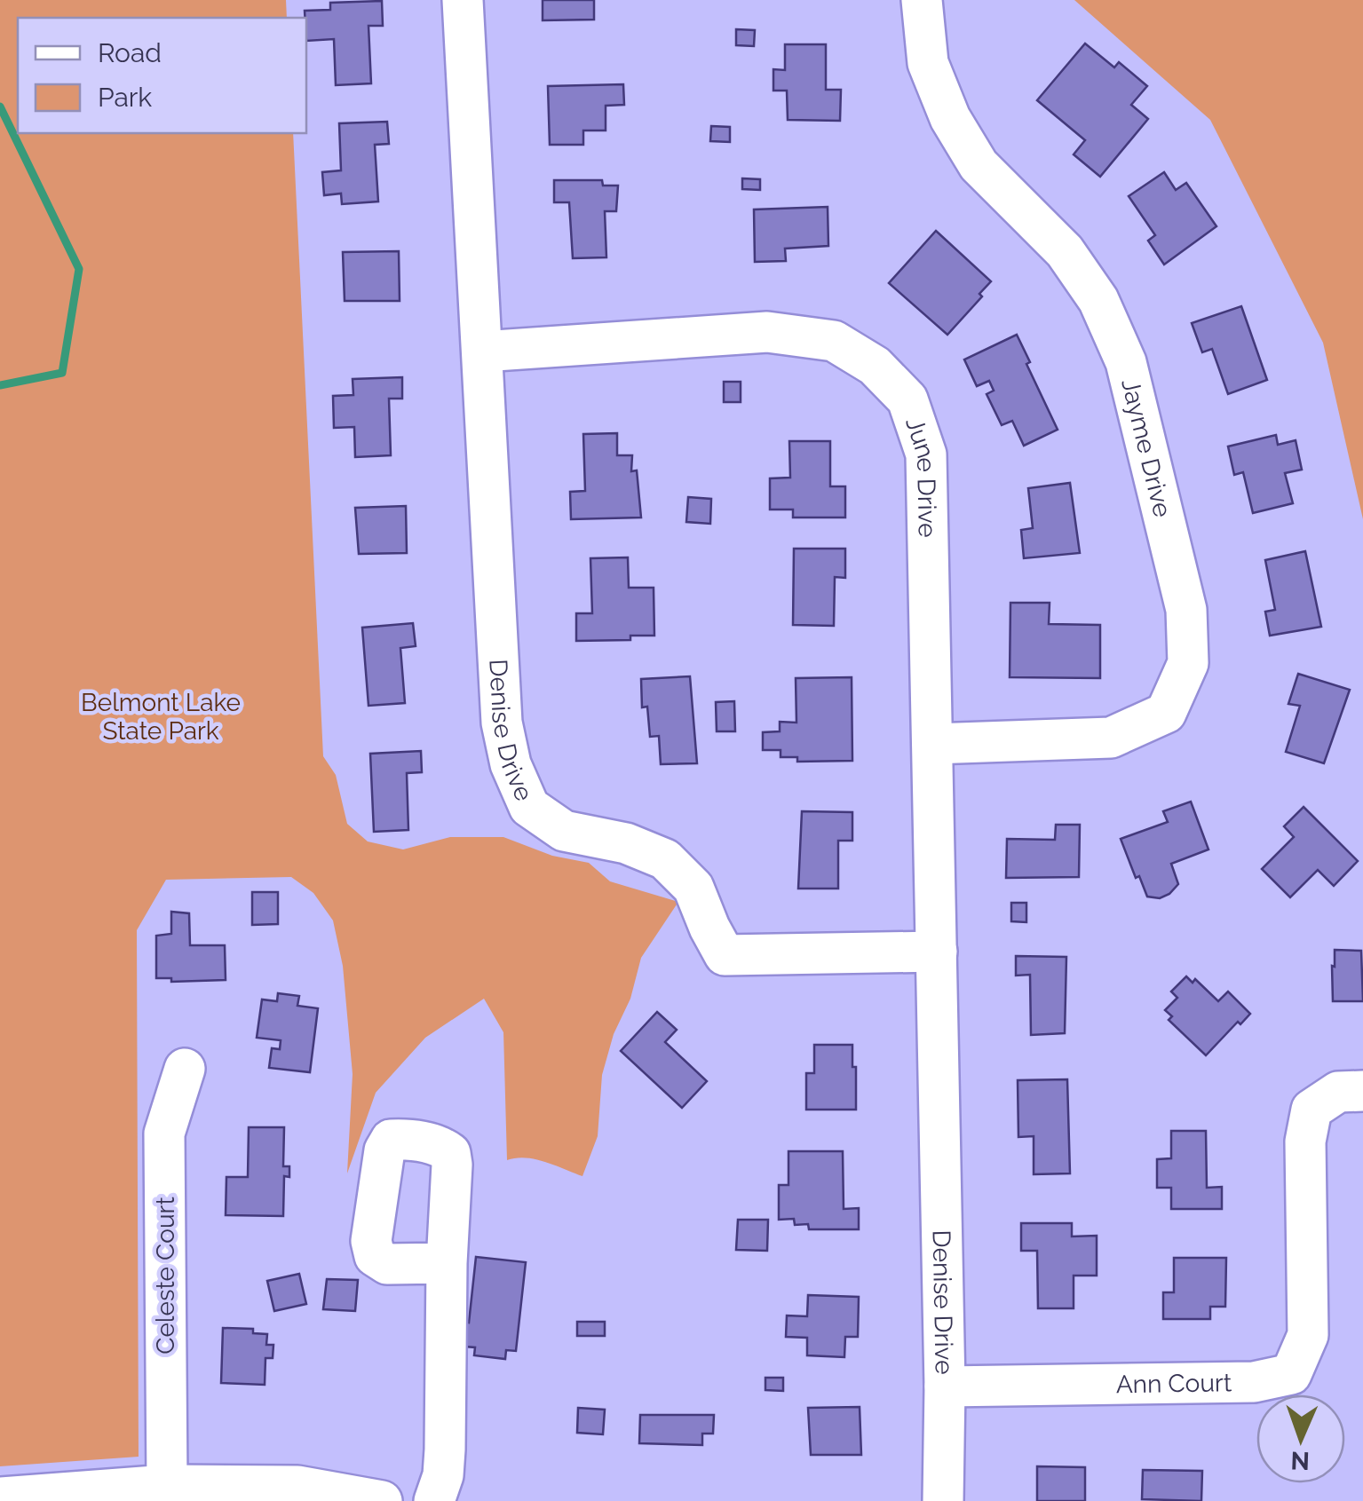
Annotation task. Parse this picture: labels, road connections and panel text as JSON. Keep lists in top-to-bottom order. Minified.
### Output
{"streets":{"street":["Jayme Drive","June Drive","Denise Drive","Celeste Court","Ann Court"]},"crossings":[["Jayme Drive","June Drive"],["June Drive","Denise Drive"],["Denise Drive","Ann Court"]],"parks":["Belmont Lake State Park"],"legend":["Road","Park"],"north":"bottom"}
